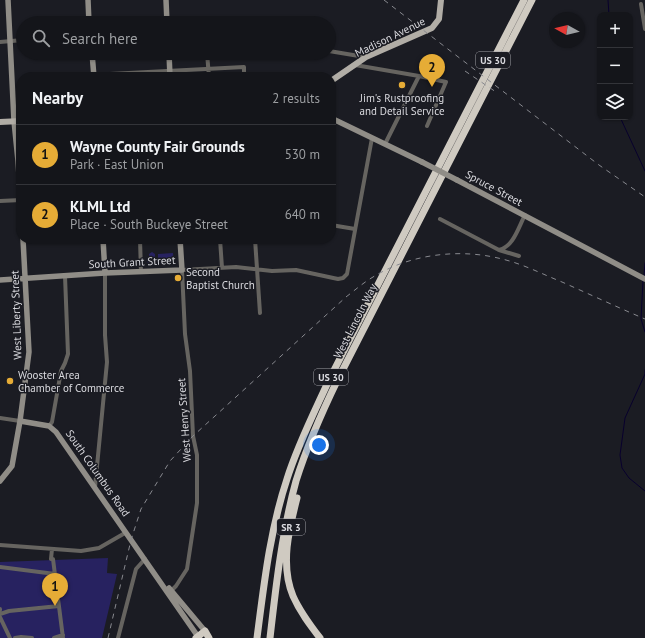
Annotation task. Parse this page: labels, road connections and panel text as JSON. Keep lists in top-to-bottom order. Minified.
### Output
{"streets":{"highway":["US 30","West Lincoln Way","SR 3"],"main road":["Madison Avenue","Spruce Street","South Grant Street","West Liberty Street","West Henry Street","South Columbus Road"]},"crossings":[["US 30","West Lincoln Way"],["South Grant Street","West Liberty Street"],["South Grant Street","West Henry Street"],["West Lincoln Way","SR 3"],["West Henry Street","South Columbus Road"]],"places":["Jim's Rustproofing and Detail Service","Second Baptist Church","Wooster Area Chamber of Commerce"],"north":"left","page":{"map_buttons":["+","−"],"search":"Search here","pins":["2","1"],"heading":["Nearby","2 results"],"list":[{"mark":"1","name":"Wayne County Fair Grounds","note":"Park · East Union","value":"530 m"},{"mark":"2","name":"KLML Ltd","note":"Place · South Buckeye Street","value":"640 m"}]}}
